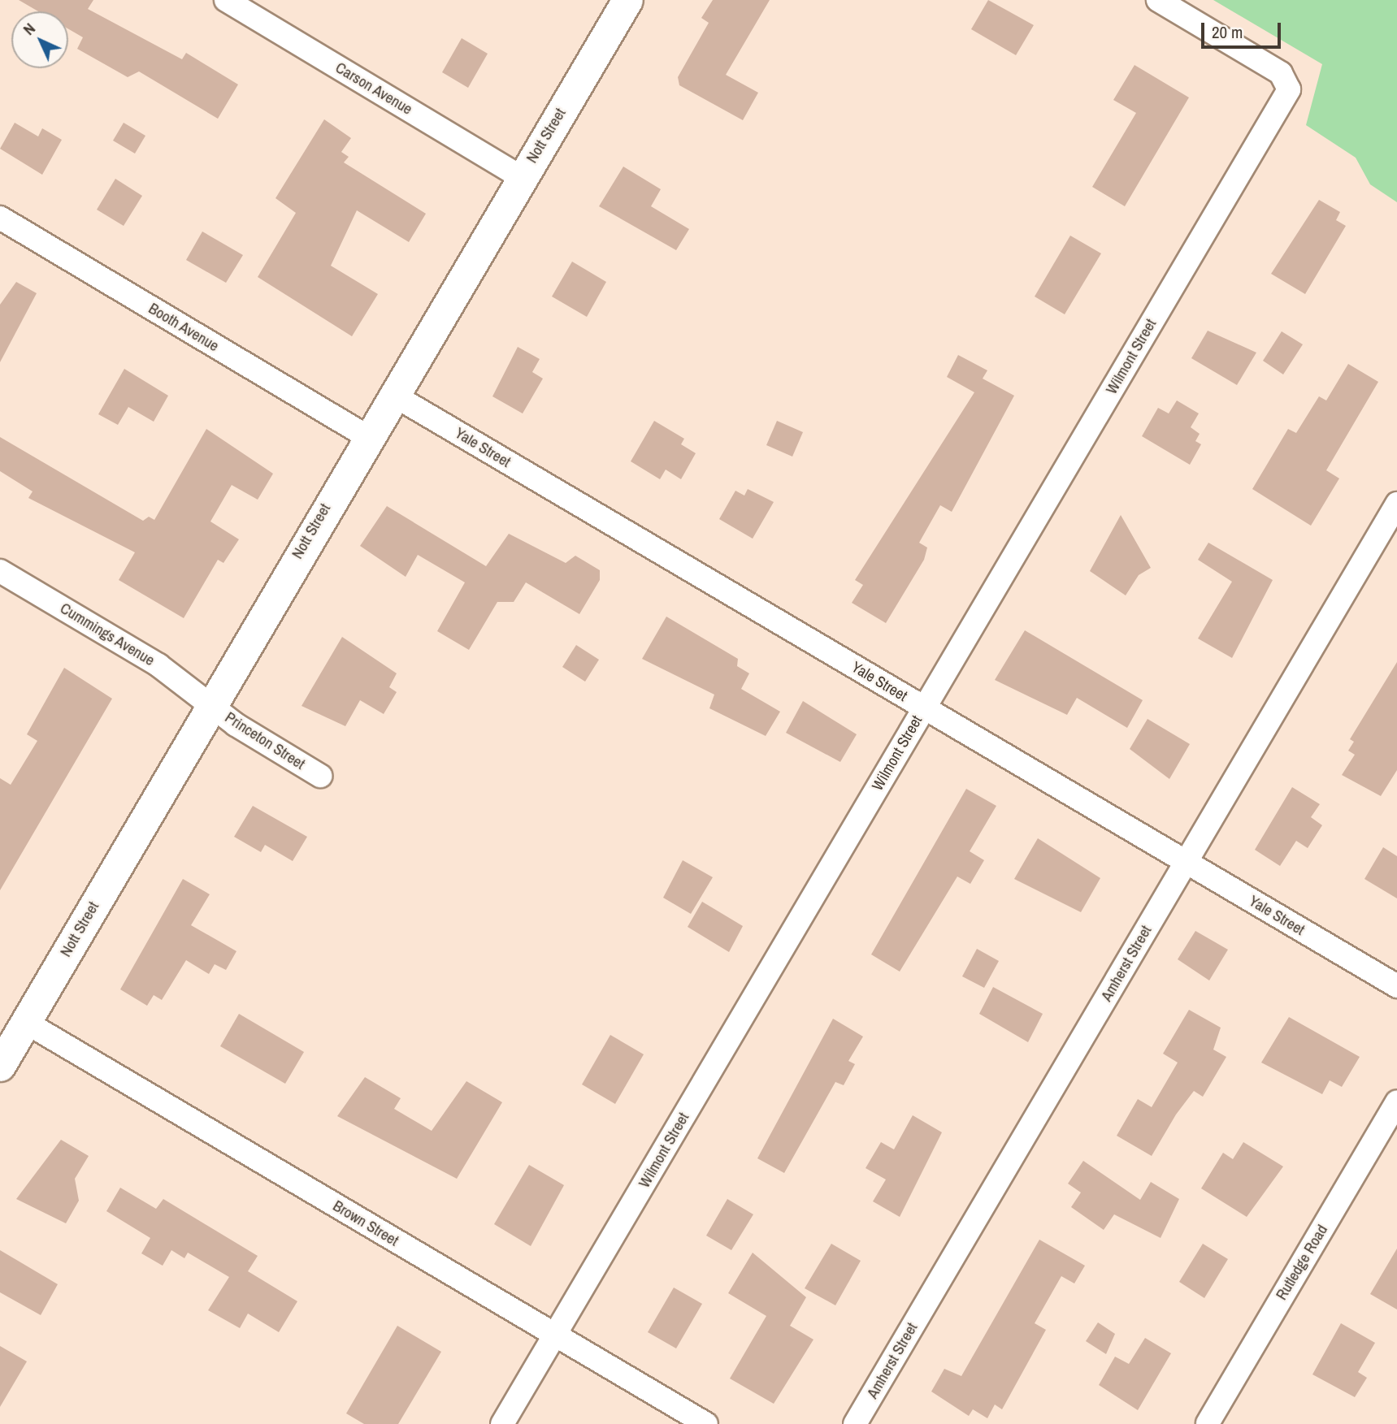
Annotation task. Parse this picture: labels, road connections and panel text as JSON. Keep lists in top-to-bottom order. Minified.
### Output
{"streets":{"street":["Carson Avenue","Nott Street","Booth Avenue","Wilmont Street","Yale Street","Cummings Avenue","Princeton Street","Amherst Street","Brown Street","Rutledge Road"]},"crossings":[["Carson Avenue","Nott Street"],["Nott Street","Booth Avenue"],["Nott Street","Yale Street"],["Nott Street","Cummings Avenue"],["Nott Street","Princeton Street"],["Nott Street","Brown Street"],["Wilmont Street","Yale Street"],["Wilmont Street","Brown Street"],["Yale Street","Amherst Street"],["Cummings Avenue","Princeton Street"]],"scale_bar":"20 m","north":"top left"}
